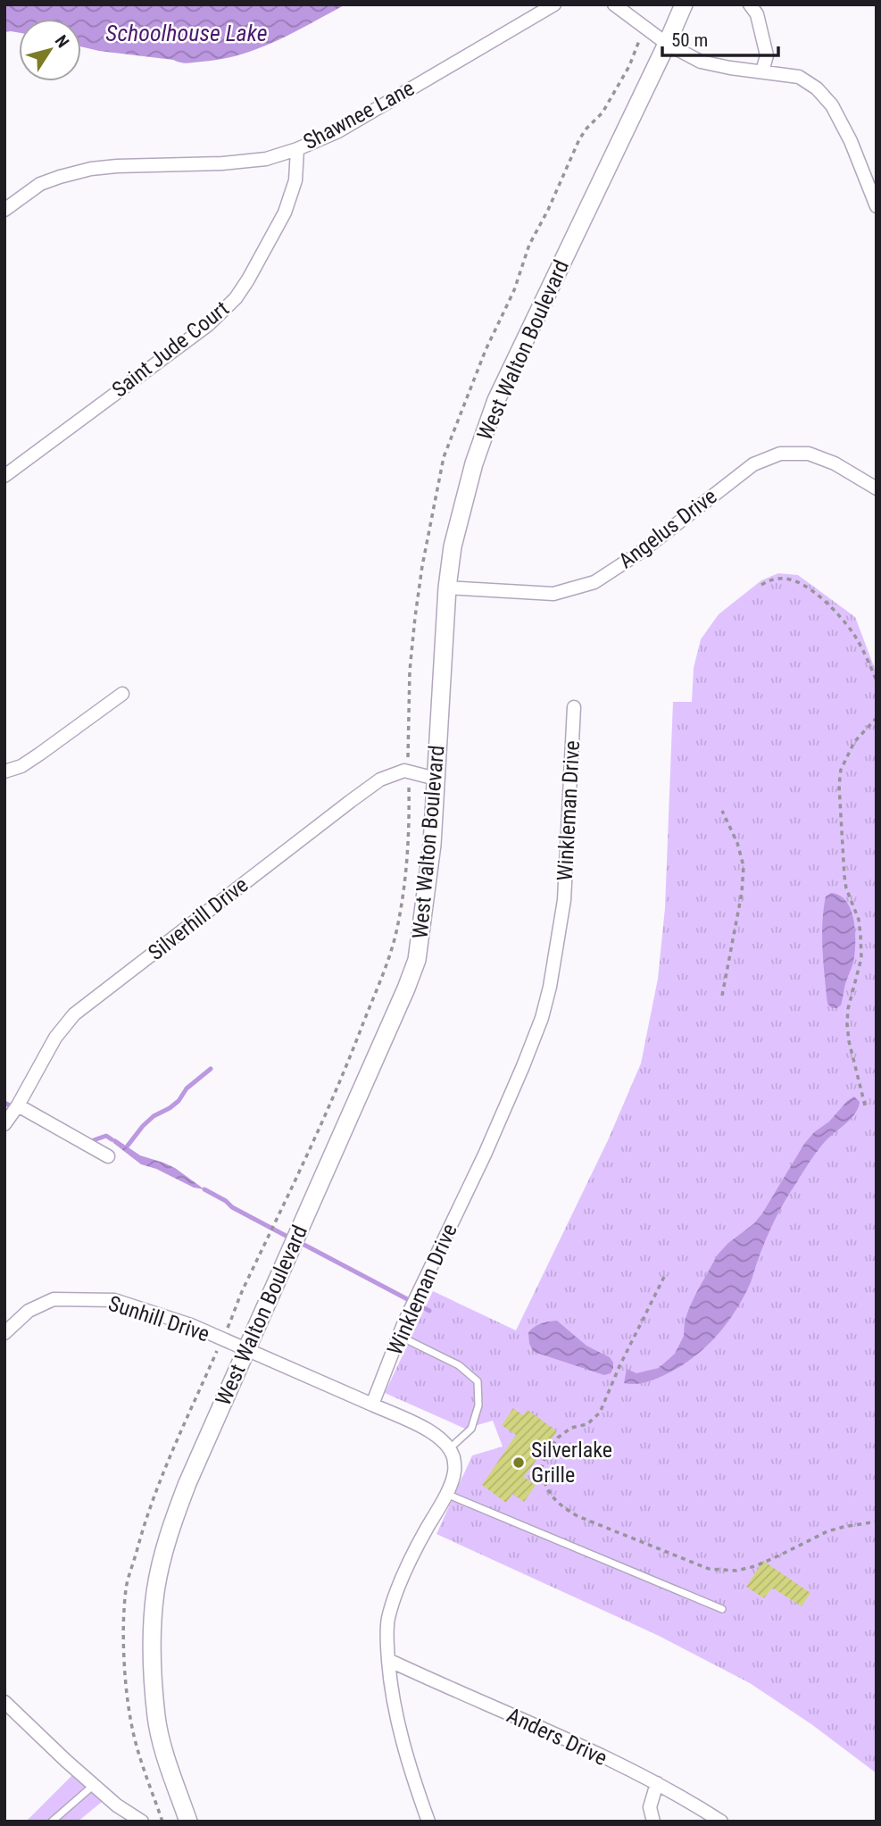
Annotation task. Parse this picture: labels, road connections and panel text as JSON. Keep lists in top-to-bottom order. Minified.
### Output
{"streets":{"main road":["West Walton Boulevard"],"street":["Shawnee Lane","Saint Jude Court","Angelus Drive","Winkleman Drive","Silverhill Drive","Sunhill Drive","Anders Drive"]},"crossings":[["Shawnee Lane","Saint Jude Court"],["West Walton Boulevard","Angelus Drive"],["West Walton Boulevard","Sunhill Drive"],["Winkleman Drive","Sunhill Drive"]],"water":["Schoolhouse Lake"],"places":["Silverlake Grille"],"scale_bar":"50 m","north":"top right"}
